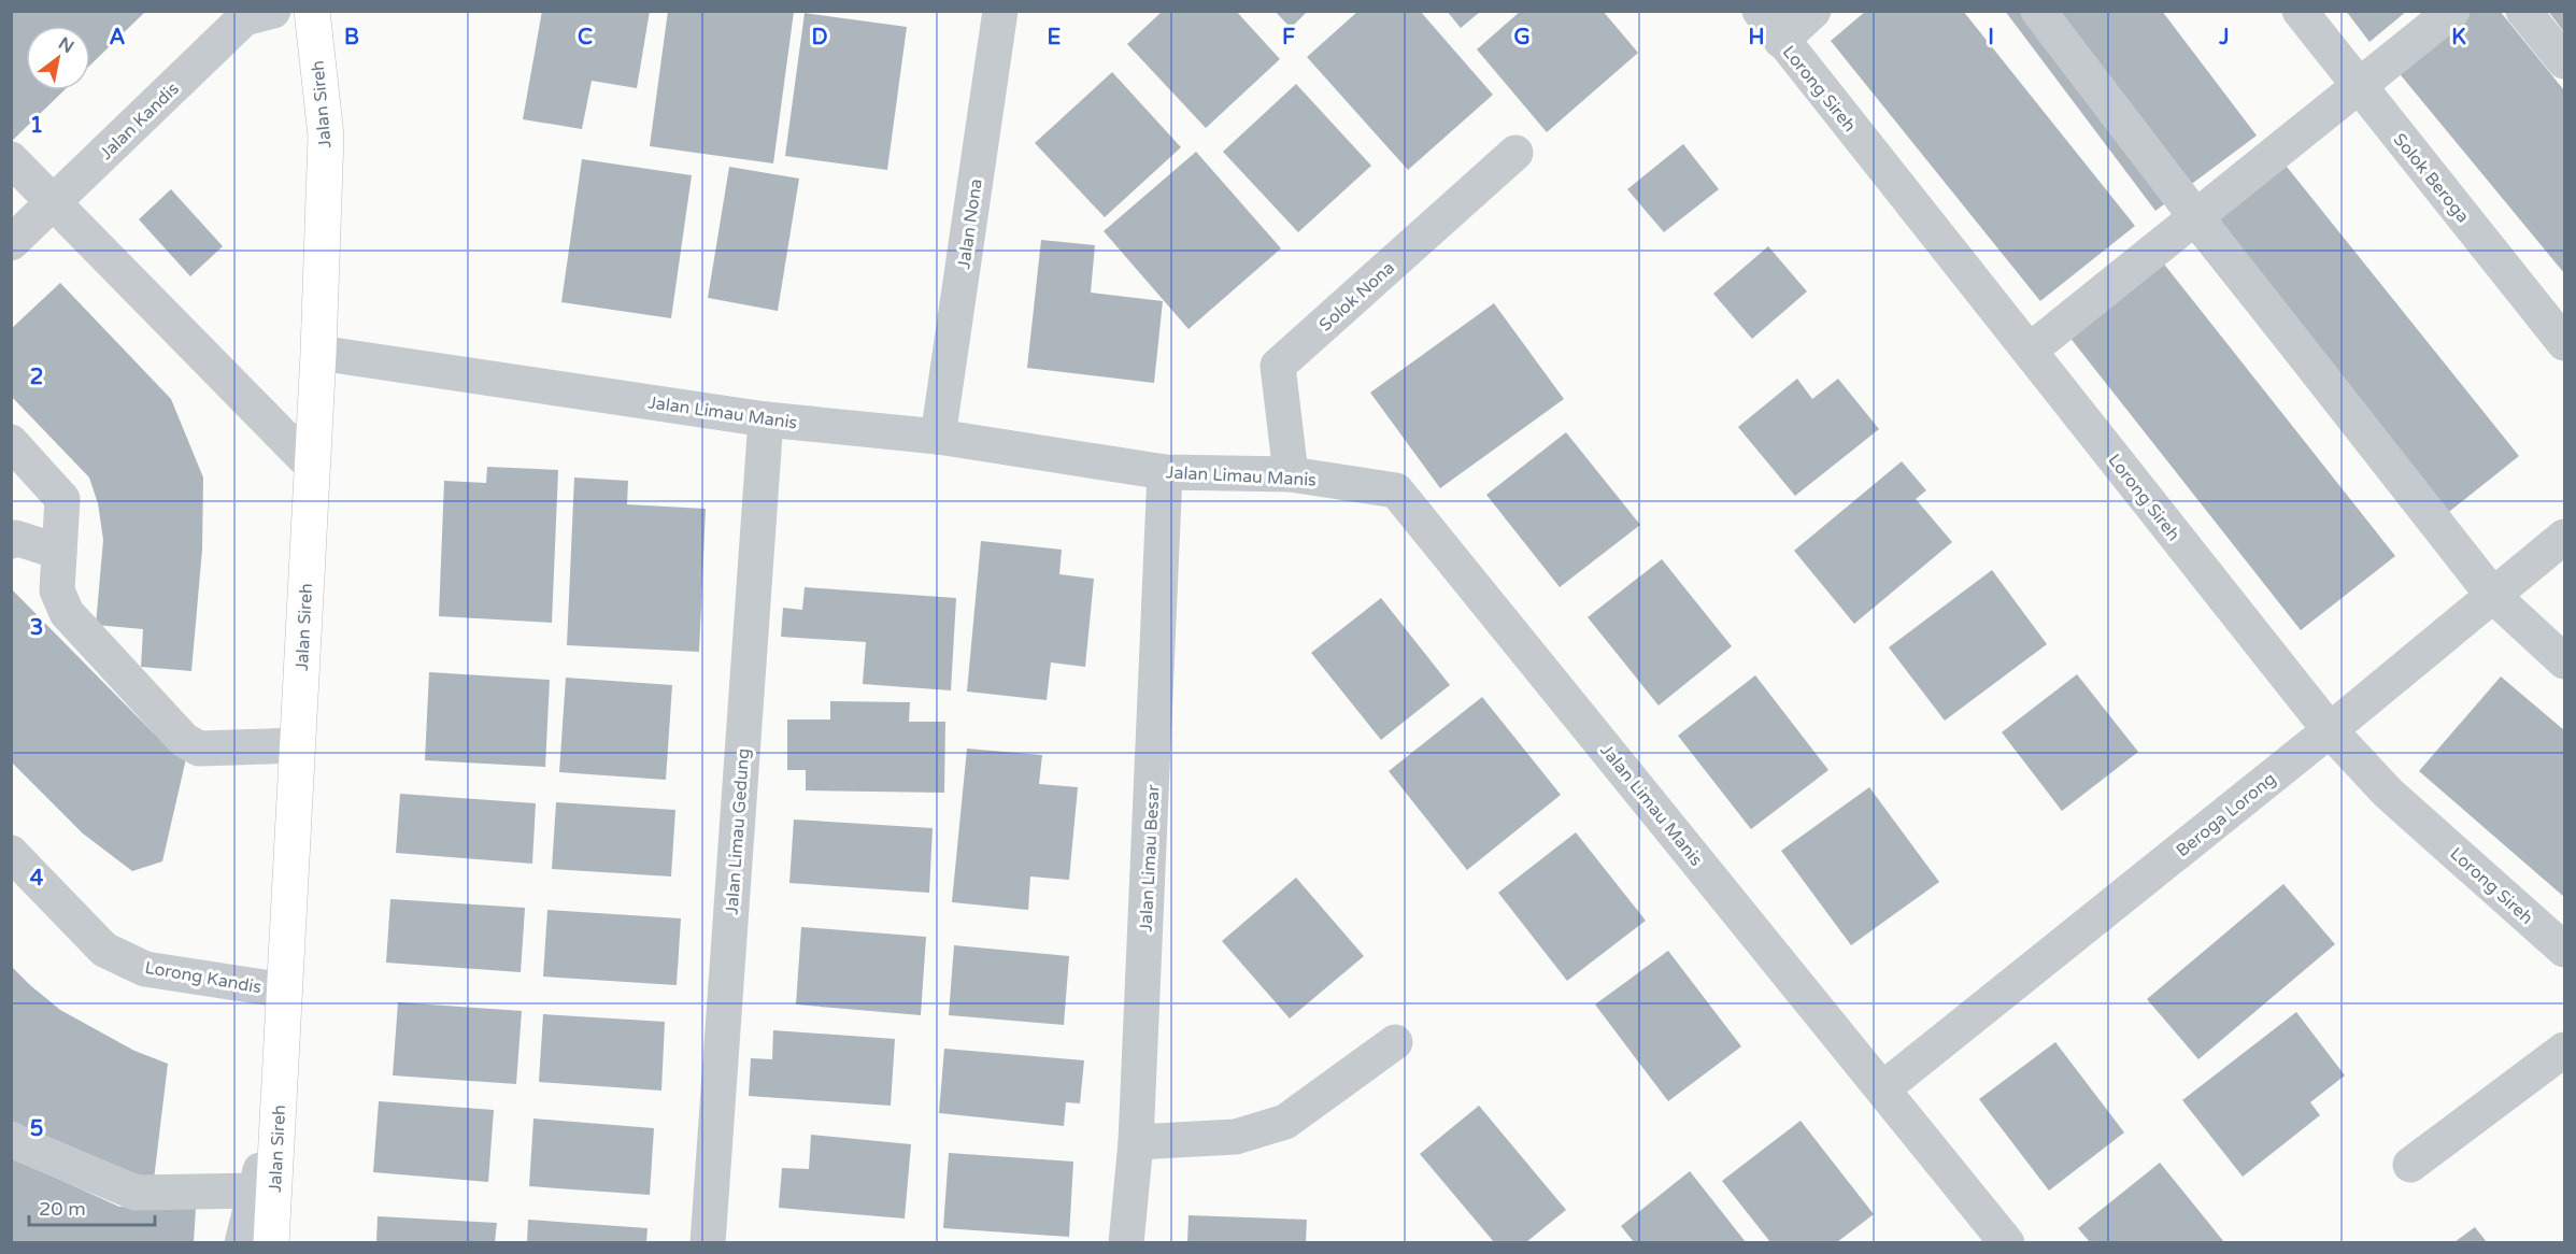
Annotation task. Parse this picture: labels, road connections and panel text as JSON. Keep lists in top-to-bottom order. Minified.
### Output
{"streets":{"highway":["Jalan Sireh"],"street":["Lorong Sireh","Jalan Kandis","Solok Beroga","Jalan Nona","Solok Nona","Jalan Limau Manis","Beroga Lorong","Jalan Limau Gedung","Jalan Limau Besar","Lorong Kandis"]},"crossings":[["Lorong Sireh","Beroga Lorong"],["Jalan Sireh","Jalan Limau Manis"],["Jalan Sireh","Lorong Kandis"],["Jalan Nona","Jalan Limau Manis"],["Solok Nona","Jalan Limau Manis"],["Jalan Limau Manis","Beroga Lorong"],["Jalan Limau Manis","Jalan Limau Gedung"],["Jalan Limau Manis","Jalan Limau Besar"]],"scale_bar":"20 m","north":"top right","grid":{"columns":["A","B","C","D","E","F","G","H","I","J","K"],"rows":["1","2","3","4","5"]}}
